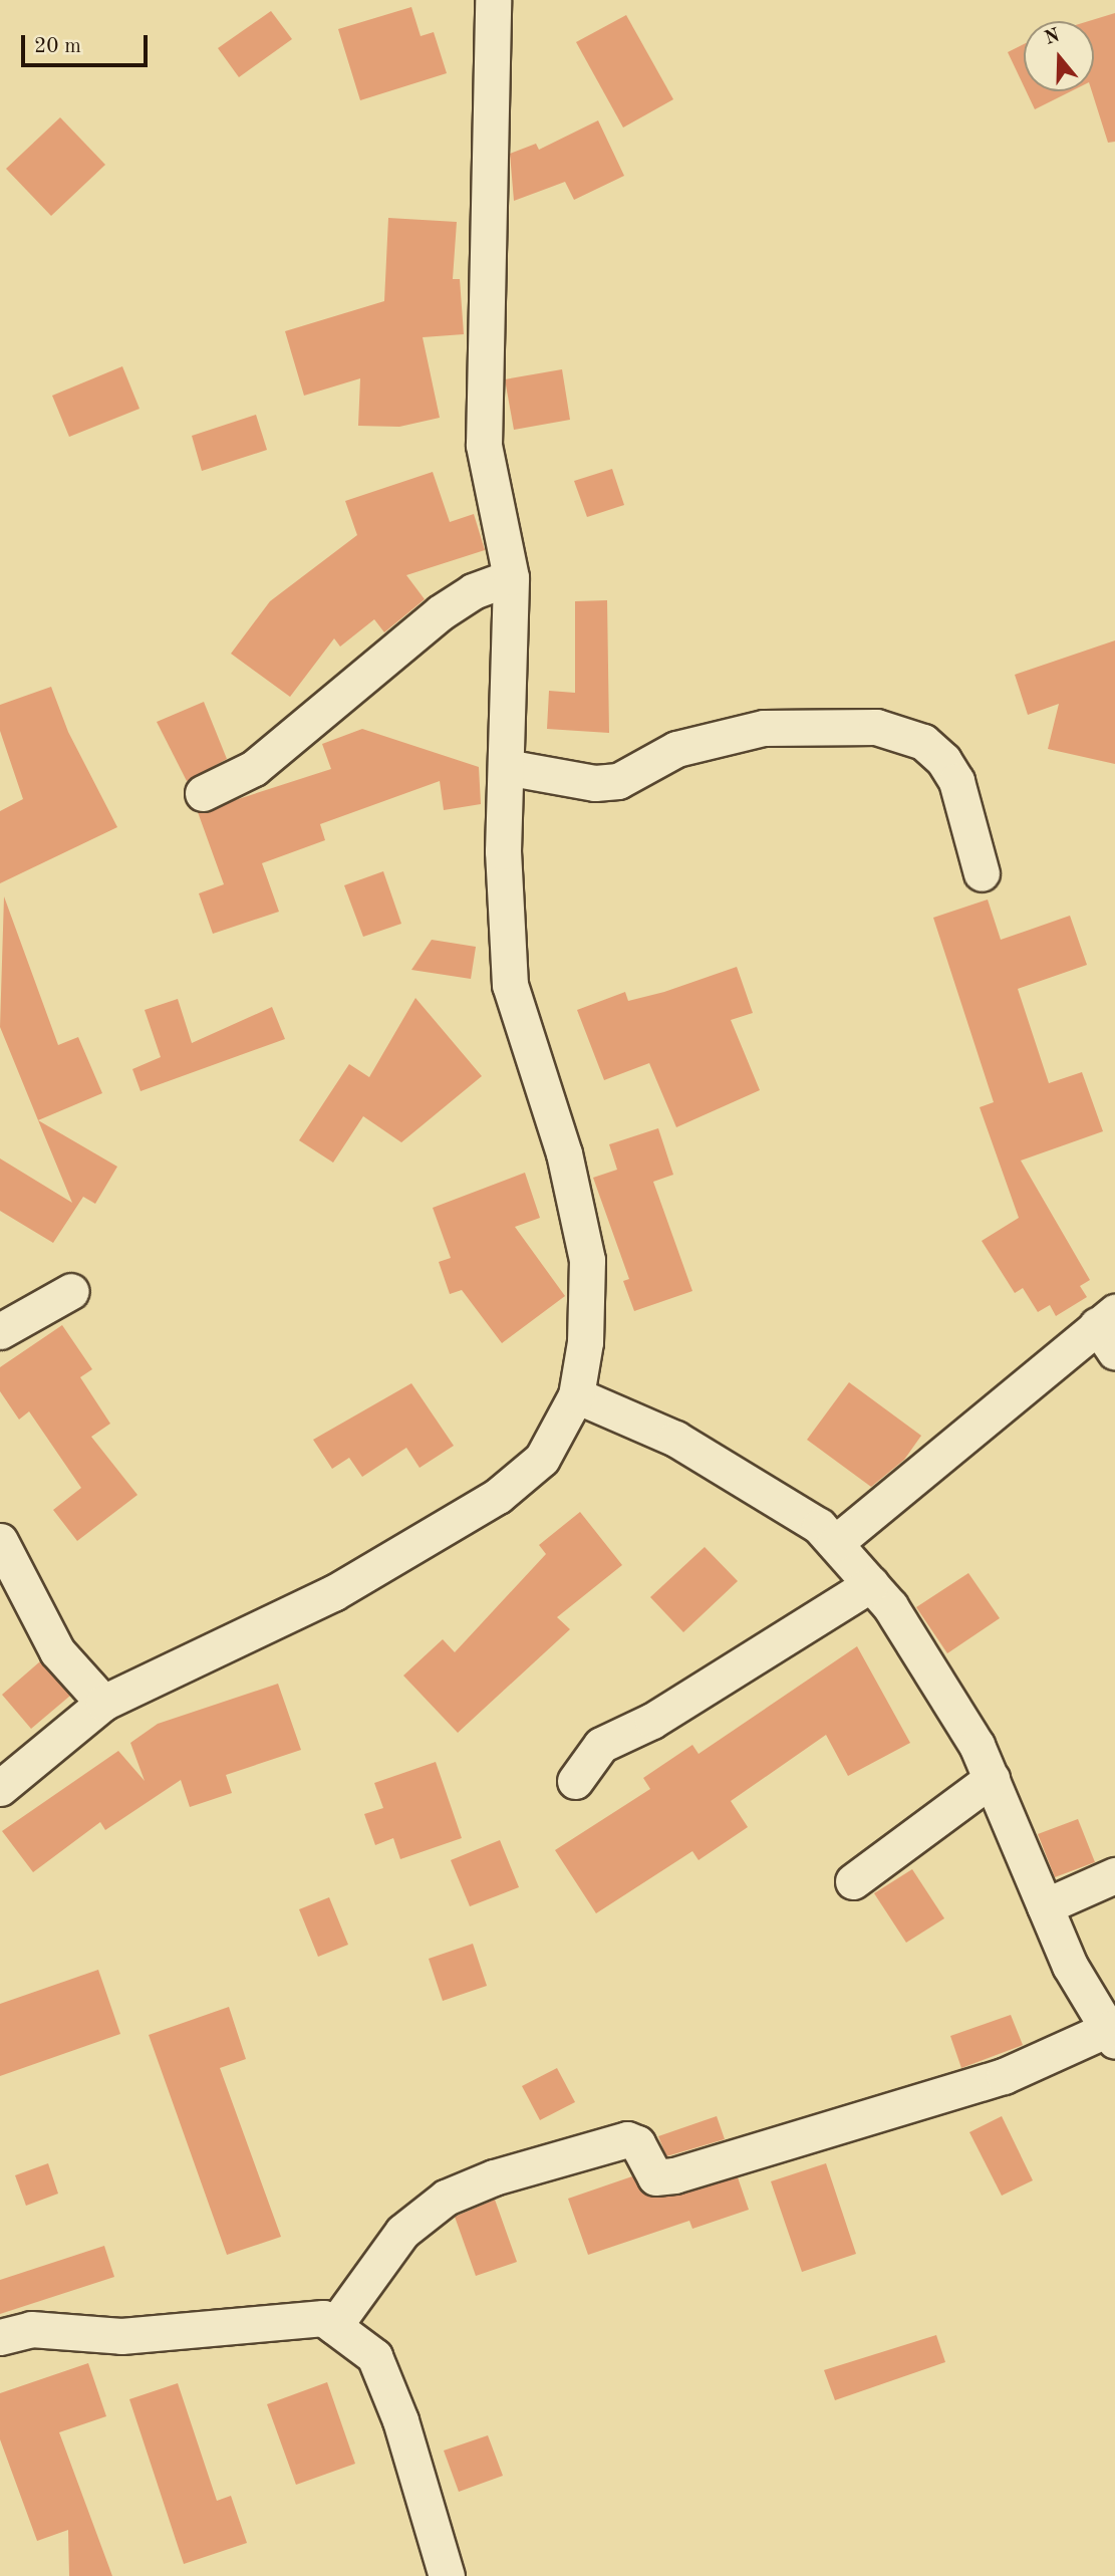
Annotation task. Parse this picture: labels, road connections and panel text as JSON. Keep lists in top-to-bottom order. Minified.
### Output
{"scale_bar":"20 m","north":"top"}
